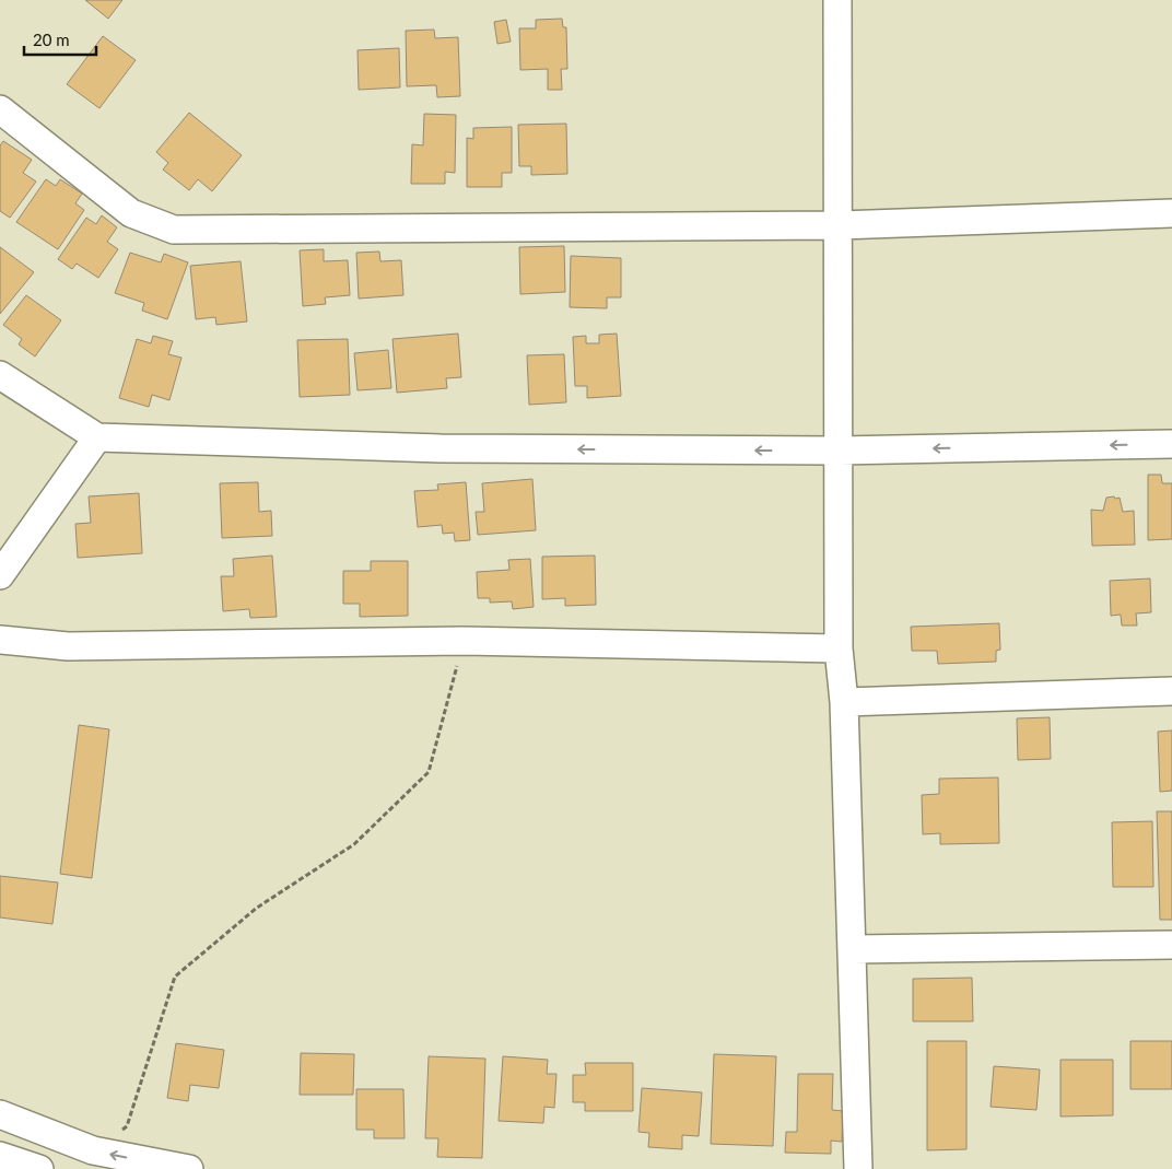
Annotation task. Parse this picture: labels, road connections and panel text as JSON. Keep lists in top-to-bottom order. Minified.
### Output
{"scale_bar":"20 m"}
